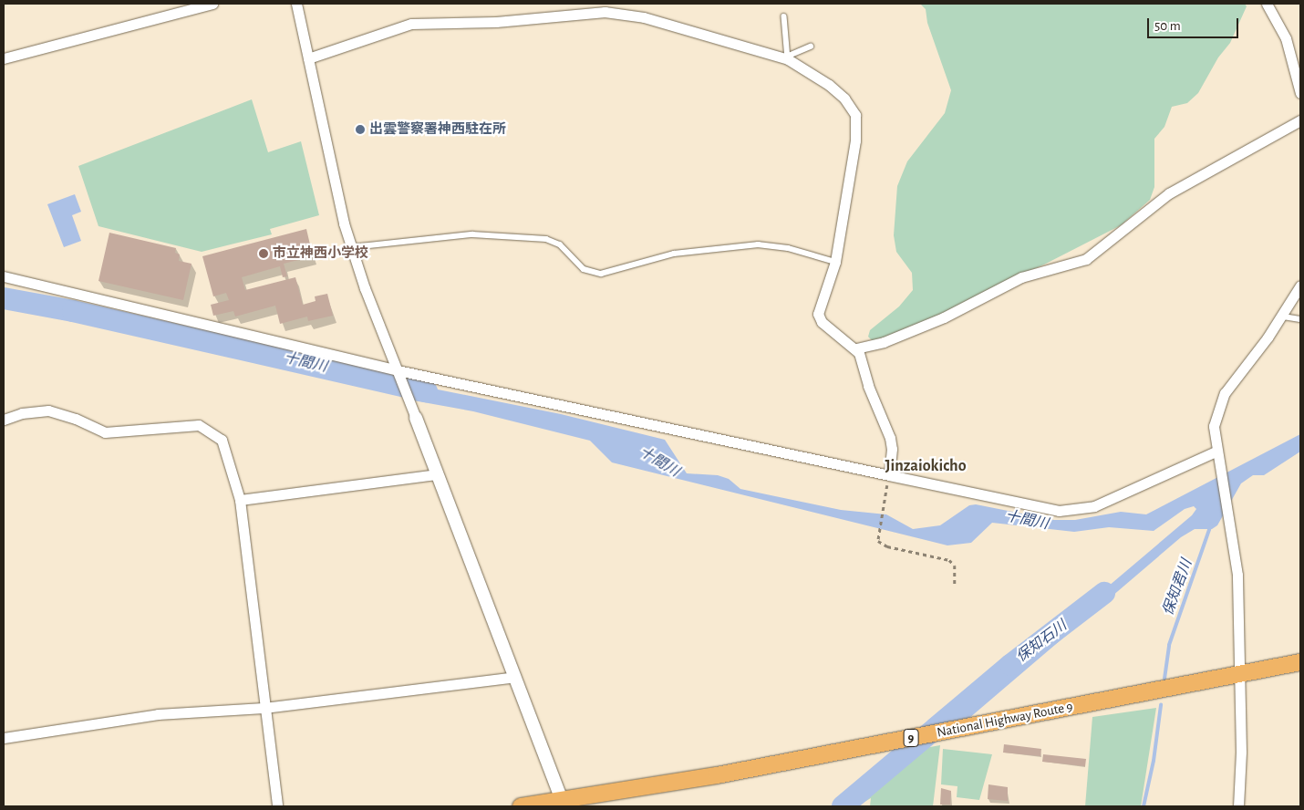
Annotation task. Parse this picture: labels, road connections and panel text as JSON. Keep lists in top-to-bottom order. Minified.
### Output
{"streets":{"highway":["National Highway Route 9","9"]},"districts":["Jinzaiokicho"],"water":["十間川","保知君川","保知石川"],"places":["出雲警察署神西駐在所","市立神西小学校"],"scale_bar":"50 m"}
